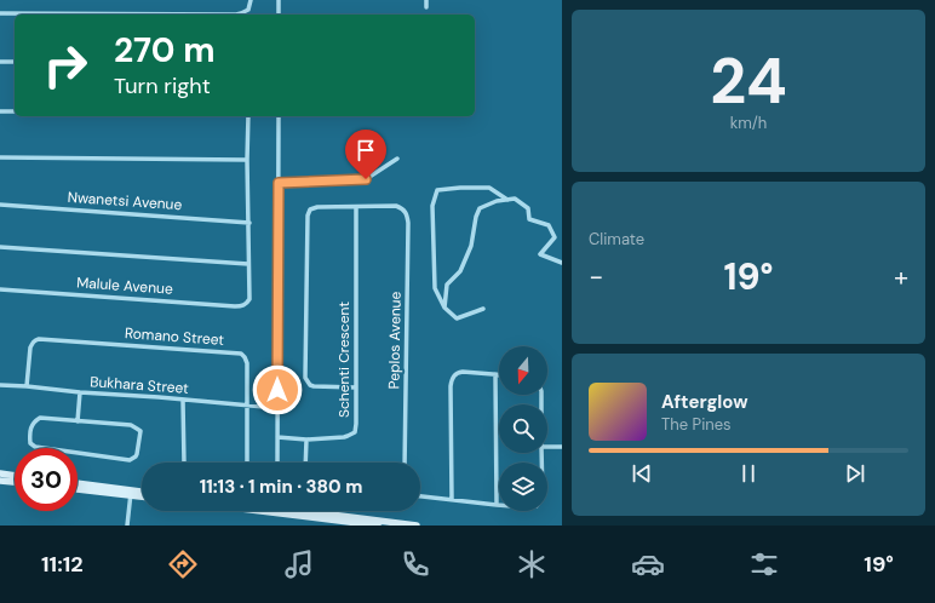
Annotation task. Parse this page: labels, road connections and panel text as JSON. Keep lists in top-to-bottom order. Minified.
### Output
{"streets":{"street":["Nwanetsi Avenue","Malule Avenue","Romano Street","Peplos Avenue","Schenti Crescent","Bukhara Street"]},"crossings":[["Romano Street","Bukhara Street"],["Peplos Avenue","Schenti Crescent"]],"north":"bottom","page":{"tile":[["24","km/h"],"Climate"],"turn":["270 m","Turn right"],"heat":["−","19°","+"],"song":["Afterglow","The Pines"],"limit":"30","trip":"11:13 · 1 min · 380 m","tabs":["11:12","19°"]}}
